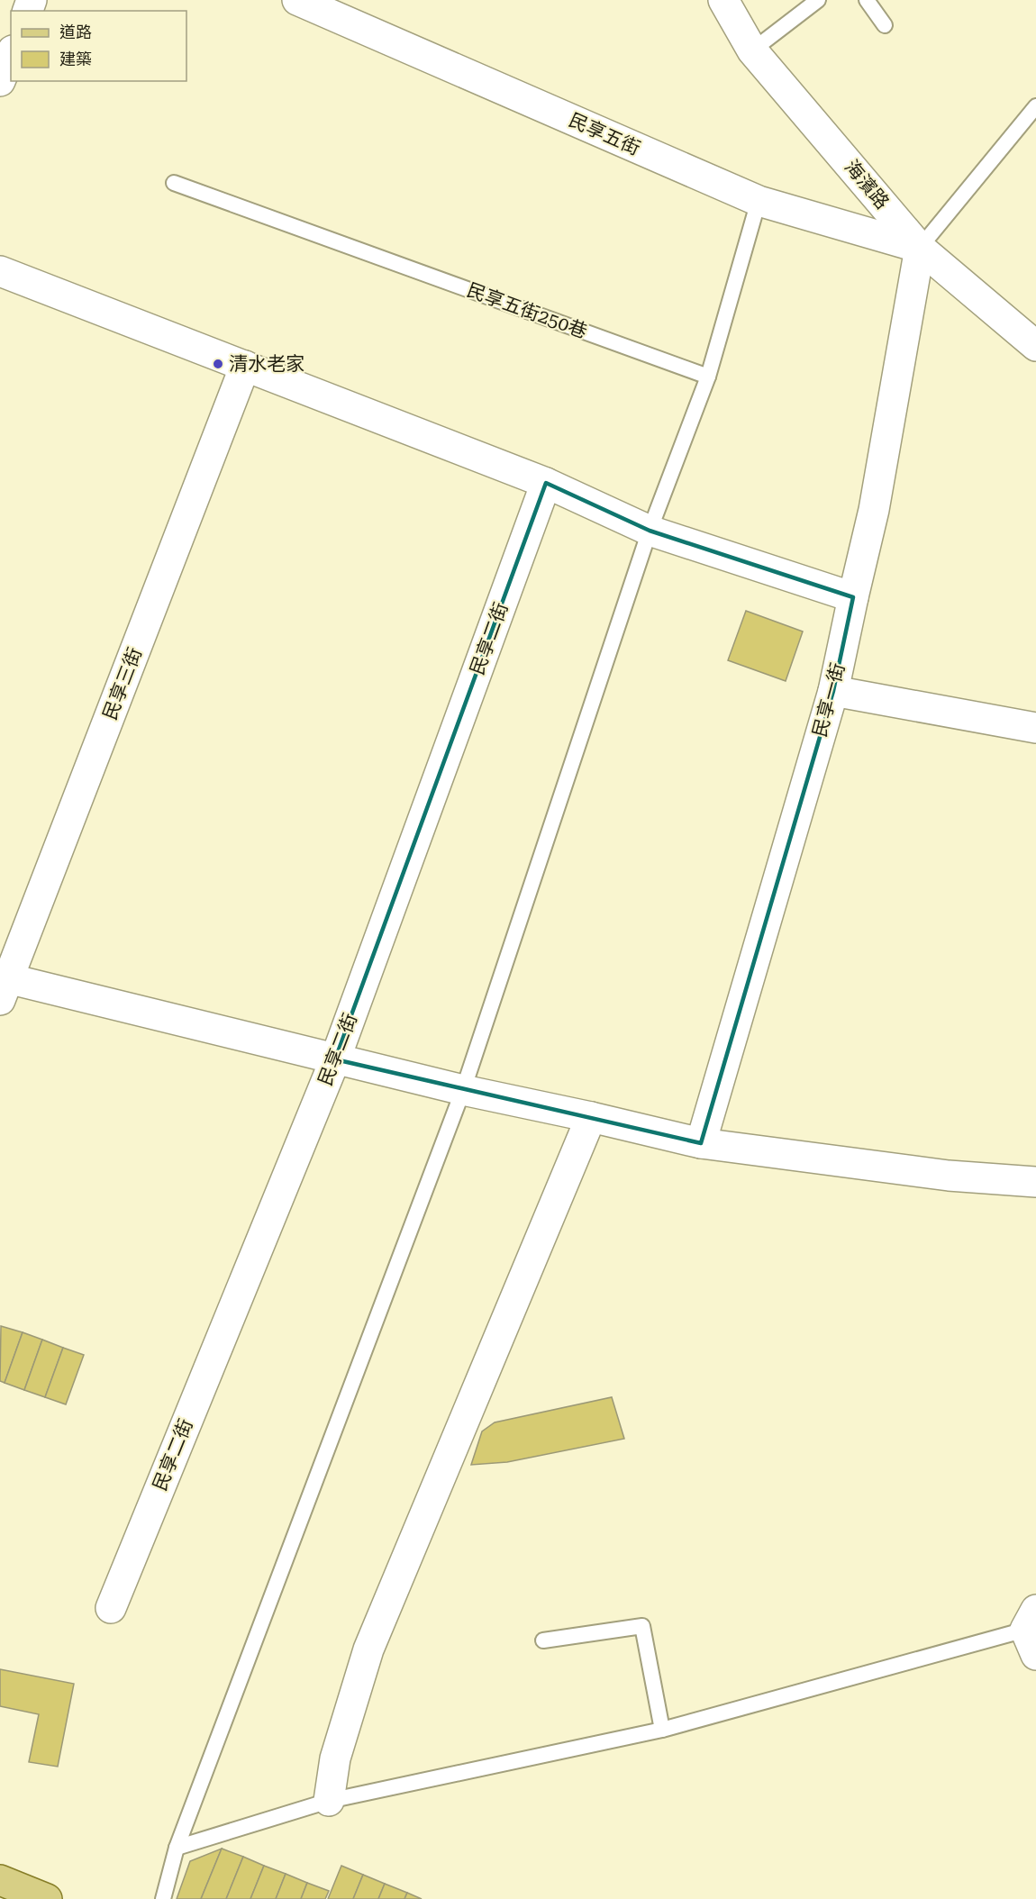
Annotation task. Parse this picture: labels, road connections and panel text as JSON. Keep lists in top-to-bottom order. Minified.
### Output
{"streets":{"street":["民享五街","海濱路","民享二街","民享三街","民享一街"],"lane":["民享五街250巷"]},"crossings":[["民享五街","海濱路"],["民享五街","民享一街"],["海濱路","民享一街"]],"places":["清水老家"],"legend":["道路","建築"]}
